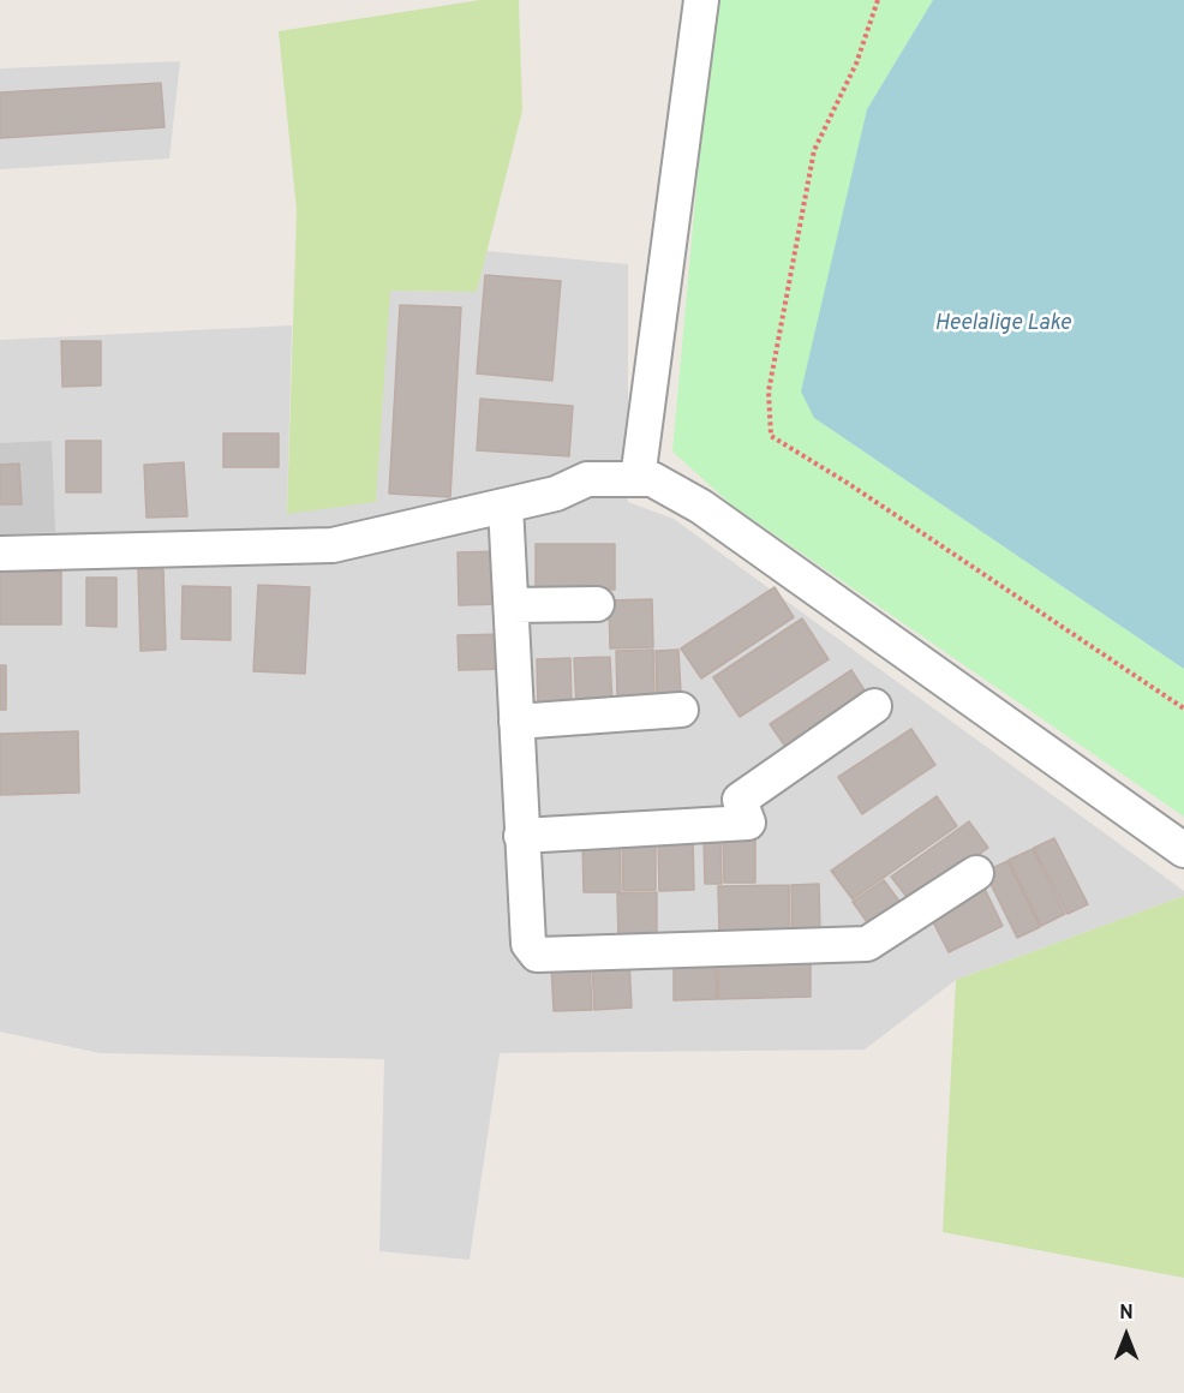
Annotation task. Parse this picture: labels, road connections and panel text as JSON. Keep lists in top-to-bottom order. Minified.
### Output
{"water":["Heelalige Lake"],"north":"top"}
